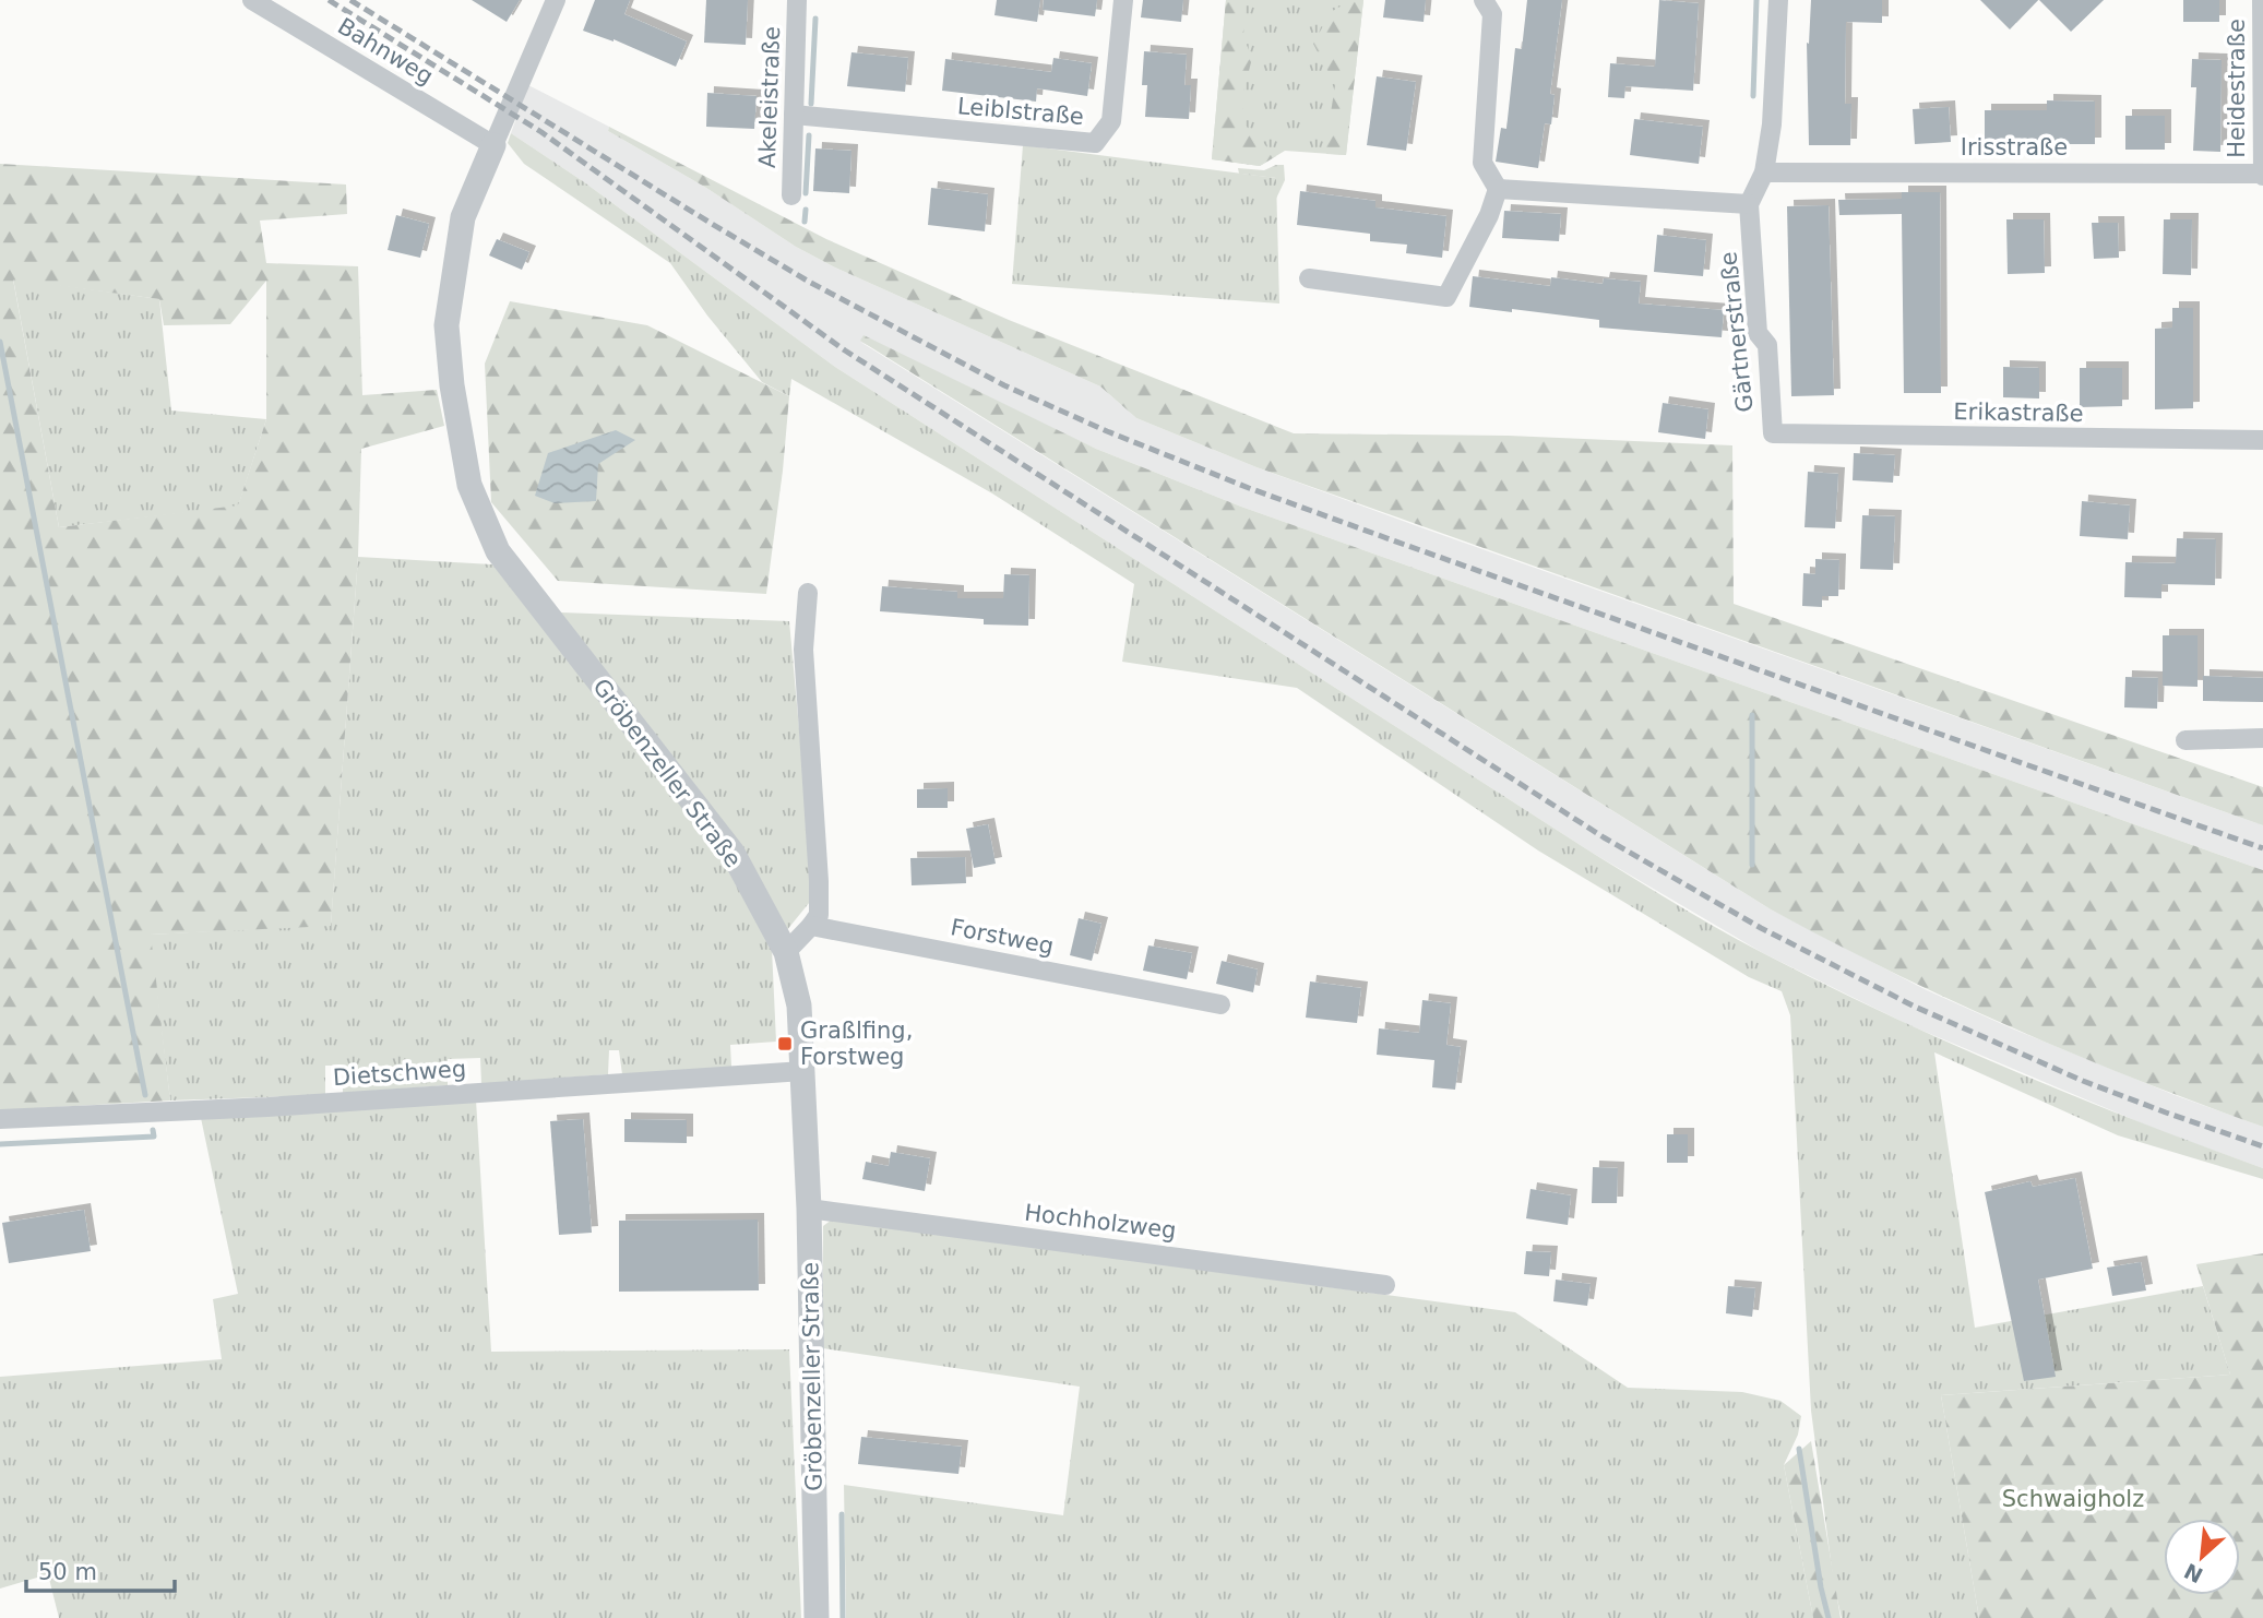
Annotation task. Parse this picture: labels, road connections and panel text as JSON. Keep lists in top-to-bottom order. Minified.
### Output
{"streets":{"street":["Bahnweg","Heidestraße","Akeleistraße","Leiblstraße","Irisstraße","Gärtnerstraße","Erikastraße","Gröbenzeller Straße","Forstweg","Dietschweg","Hochholzweg"]},"crossings":[["Bahnweg","Gröbenzeller Straße"],["Heidestraße","Irisstraße"],["Akeleistraße","Leiblstraße"],["Irisstraße","Gärtnerstraße"],["Gärtnerstraße","Erikastraße"],["Gröbenzeller Straße","Dietschweg"],["Gröbenzeller Straße","Hochholzweg"]],"parks":["Schwaigholz"],"places":{"transit":["Graßlfing, Forstweg"]},"scale_bar":"50 m","north":"bottom left"}
